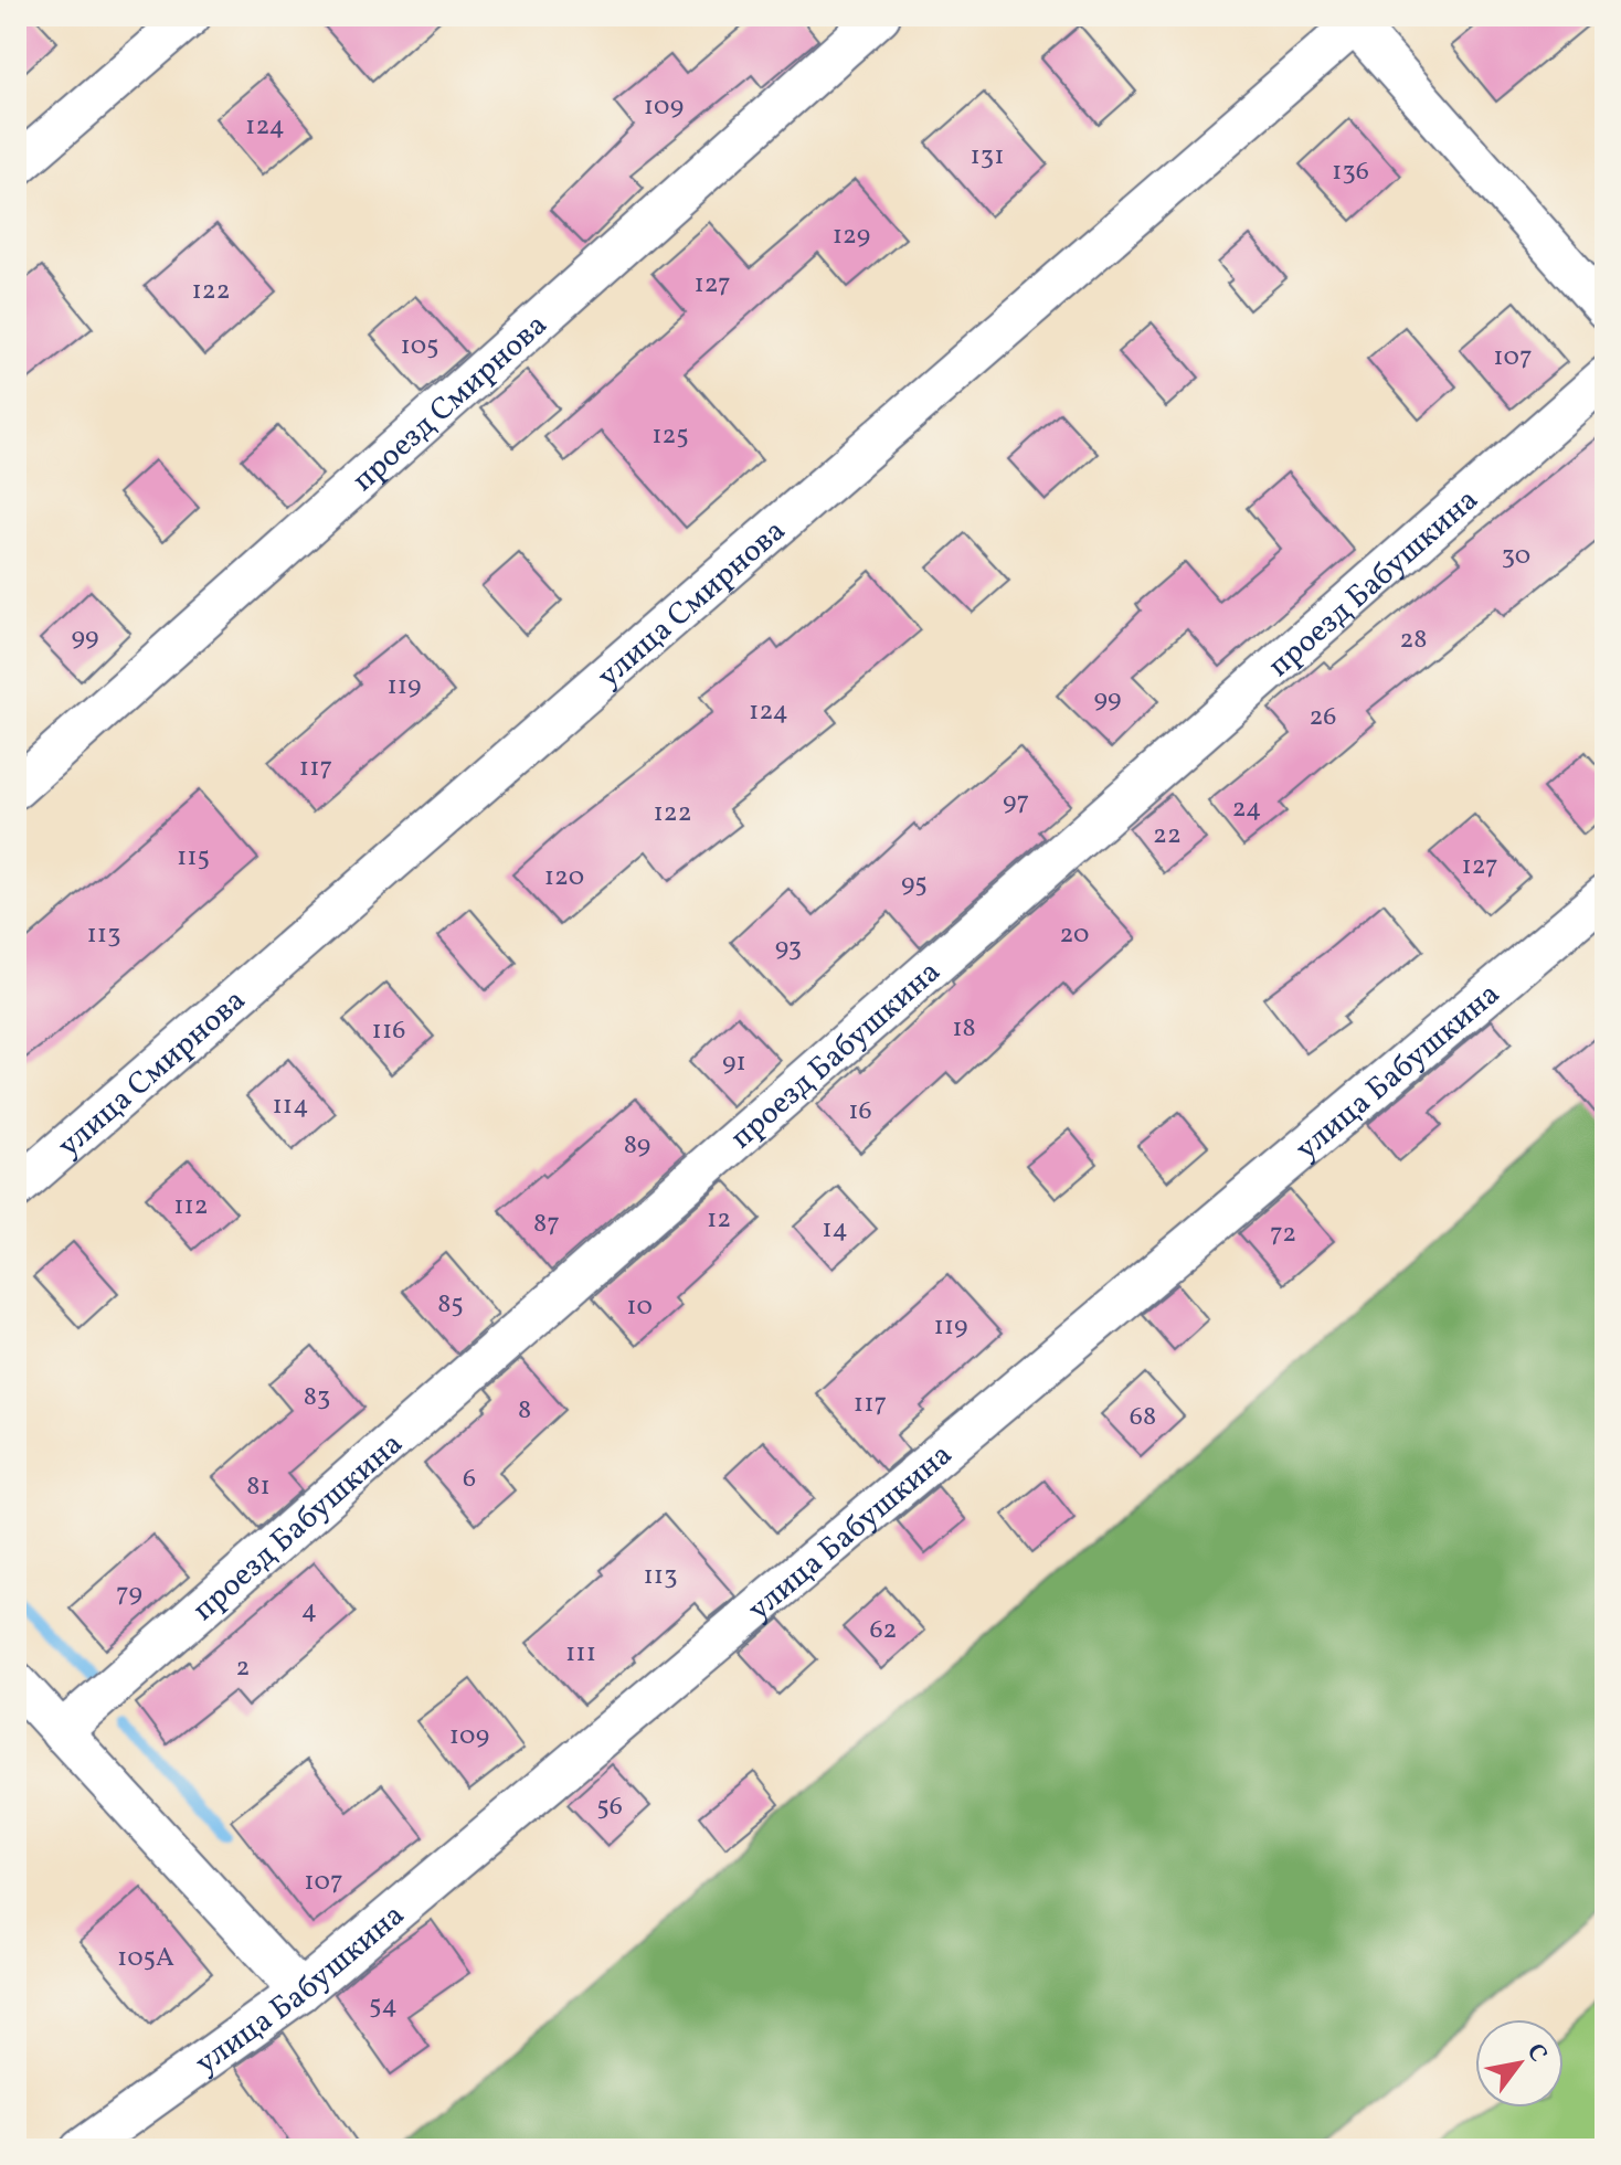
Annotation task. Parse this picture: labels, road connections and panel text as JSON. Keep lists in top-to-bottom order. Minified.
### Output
{"streets":{"street":["проезд Смирнова","проезд Бабушкина","улица Смирнова","улица Бабушкина"]},"house_numbers":["109","124","131","136","129","127","122","105","107","125","30","99","28","119","99","124","26","117","97","24","122","22","115","127","120","95","113","20","93","18","116","91","114","16","89","112","12","87","14","72","85","10","119","83","117","8","68","6","81","113","79","4","62","111","2","109","56","107","105А","54"],"north":"top right"}
